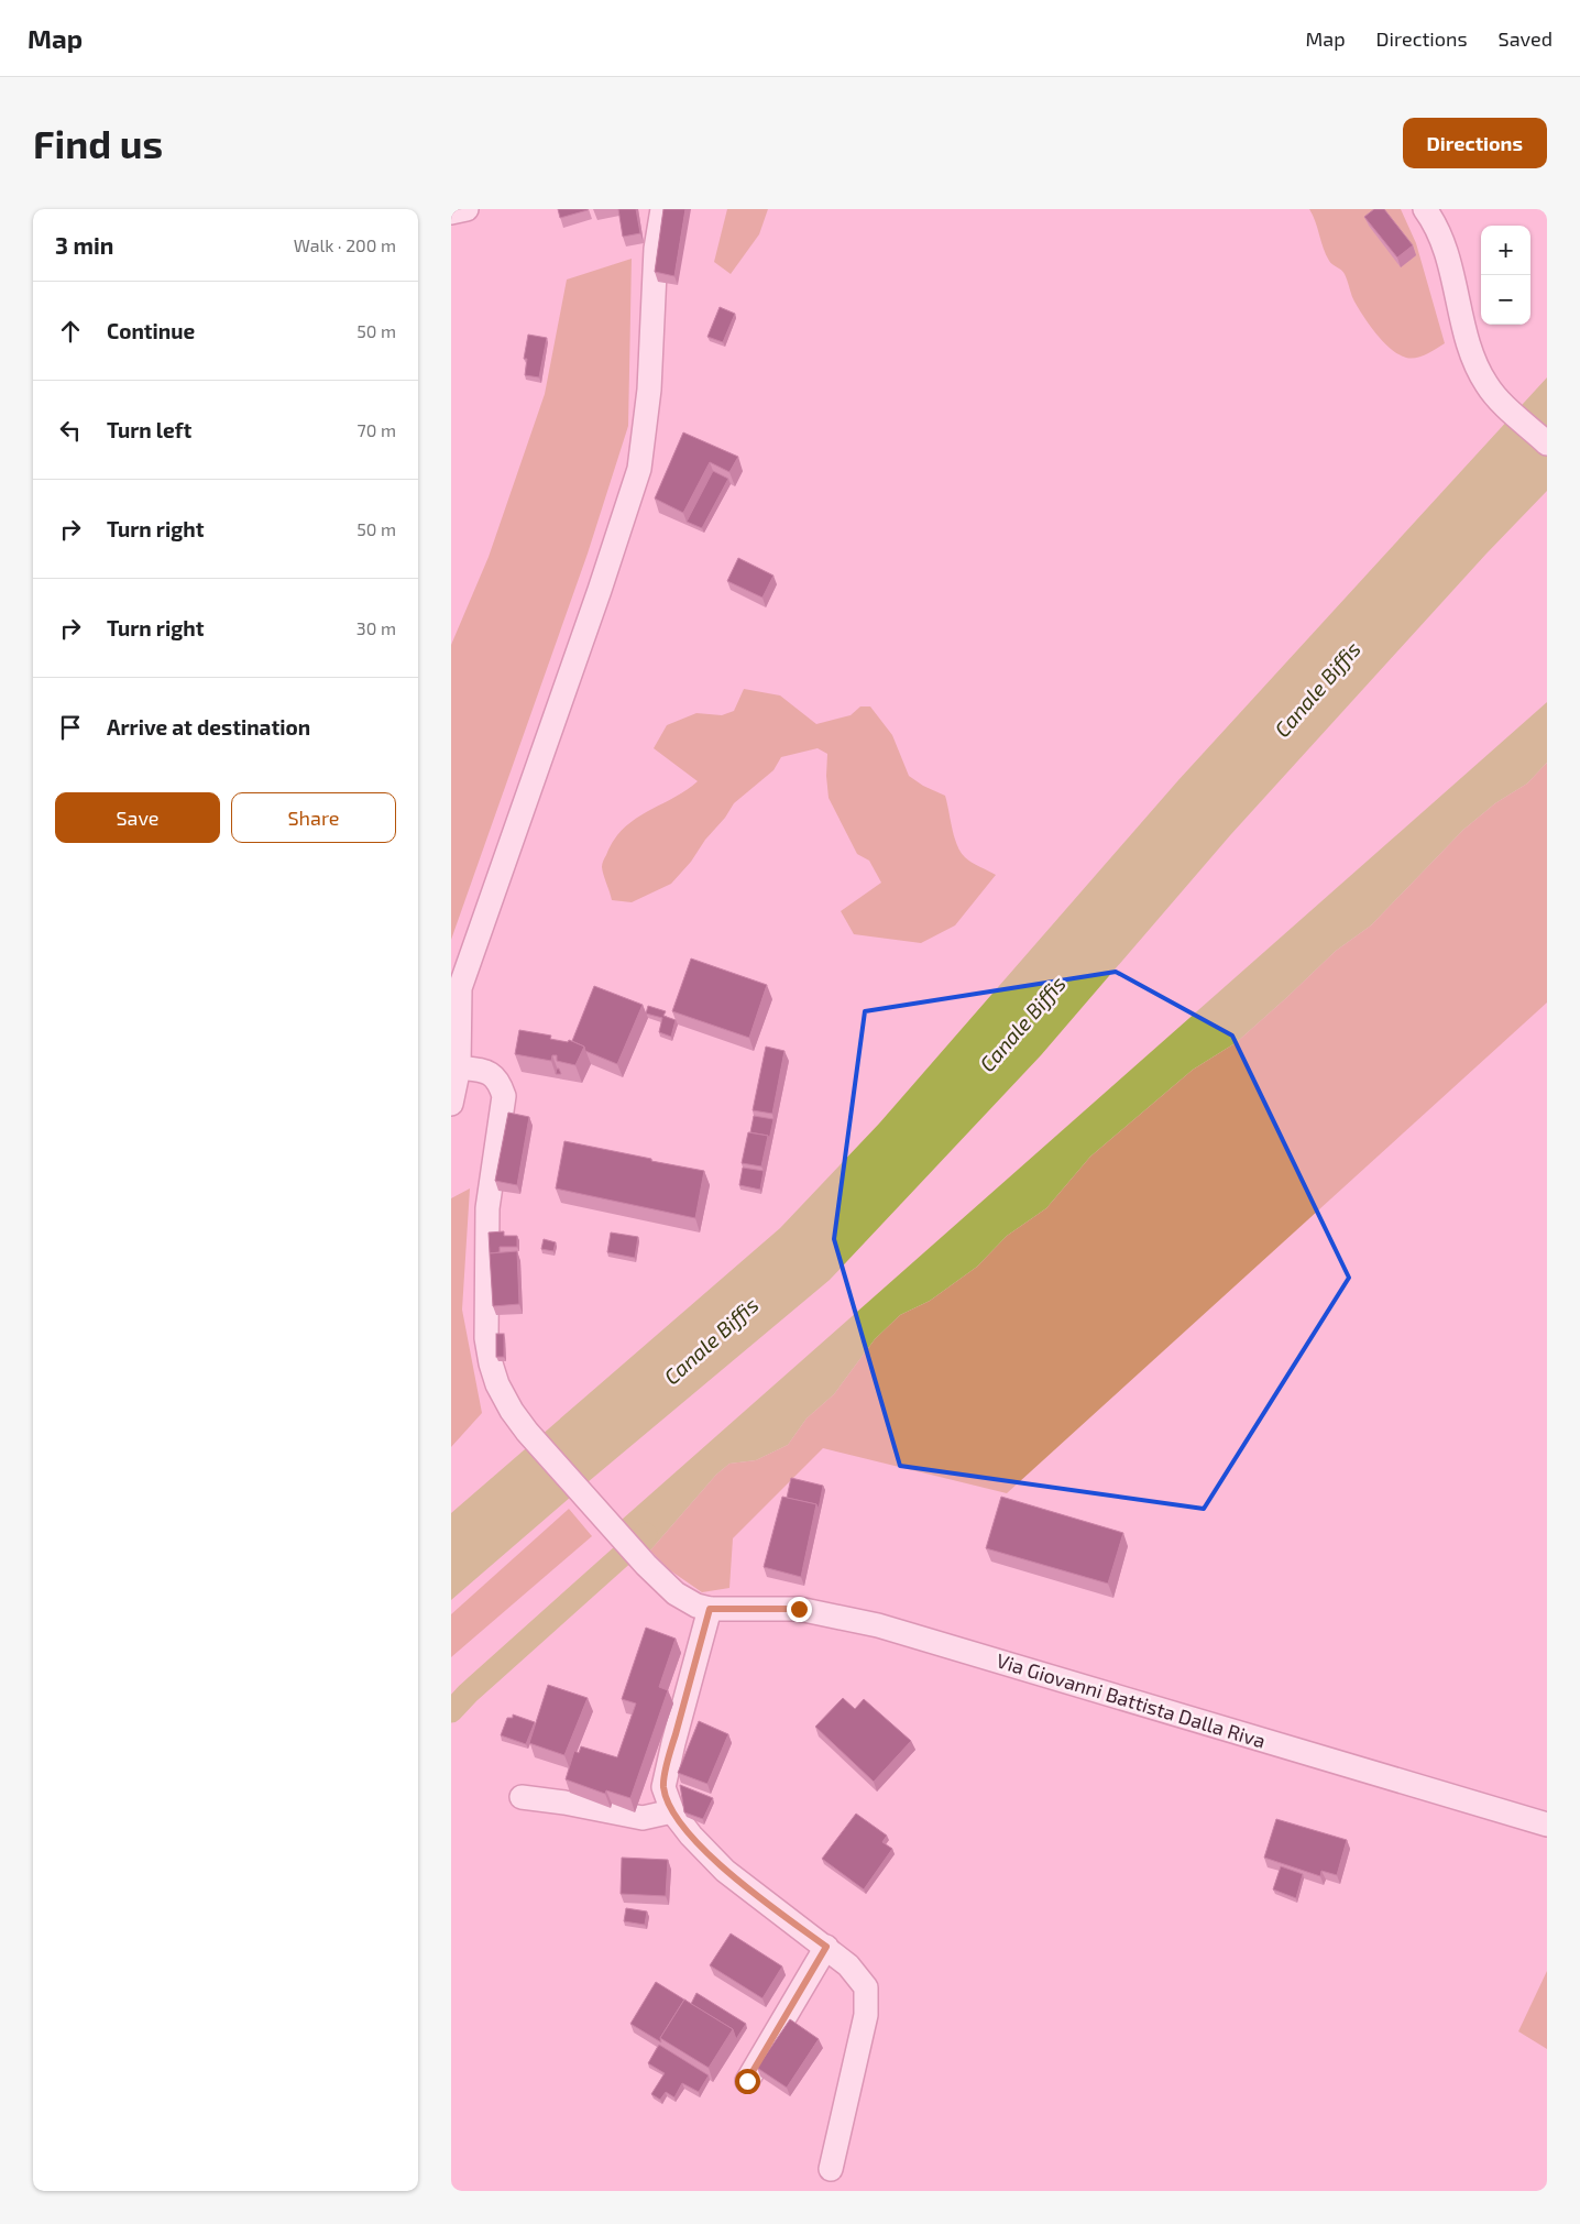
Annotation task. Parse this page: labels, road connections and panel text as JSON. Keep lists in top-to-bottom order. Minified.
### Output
{"streets":{"street":["Via Giovanni Battista Dalla Riva"]},"water":["Canale Biffis"],"page":{"header":"Map","nav":["Map","Directions","Saved"],"buttons":["Directions",["Save","Share"]],"title":"Find us","heading":["3 min","Walk · 200 m"],"map_buttons":["+","−"],"list":[["Continue","50 m"],["Turn left","70 m"],["Turn right","50 m"],["Turn right","30 m"],"Arrive at destination"]}}
